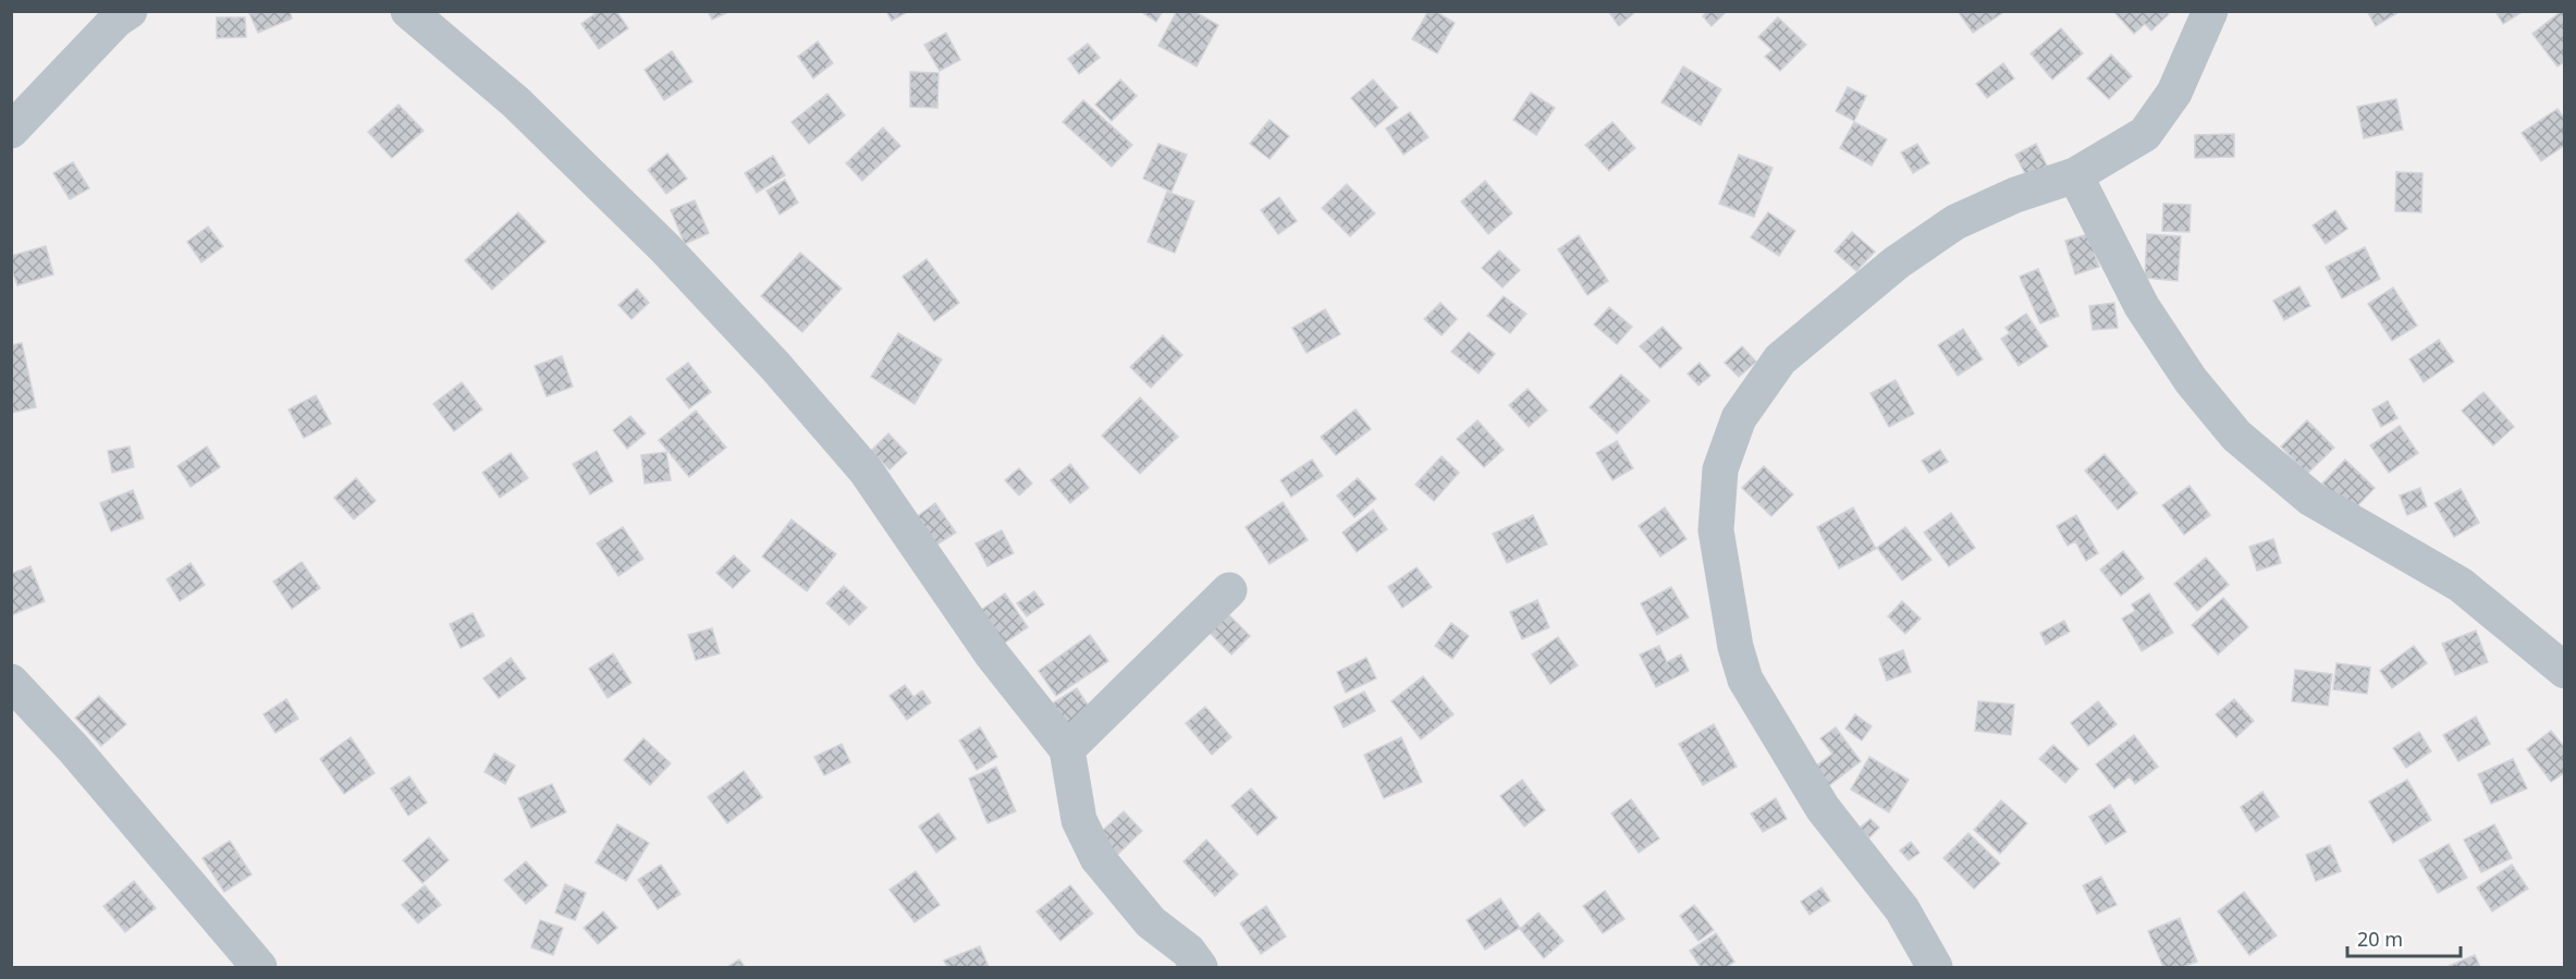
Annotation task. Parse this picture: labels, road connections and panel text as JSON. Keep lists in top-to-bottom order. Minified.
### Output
{"scale_bar":"20 m"}
